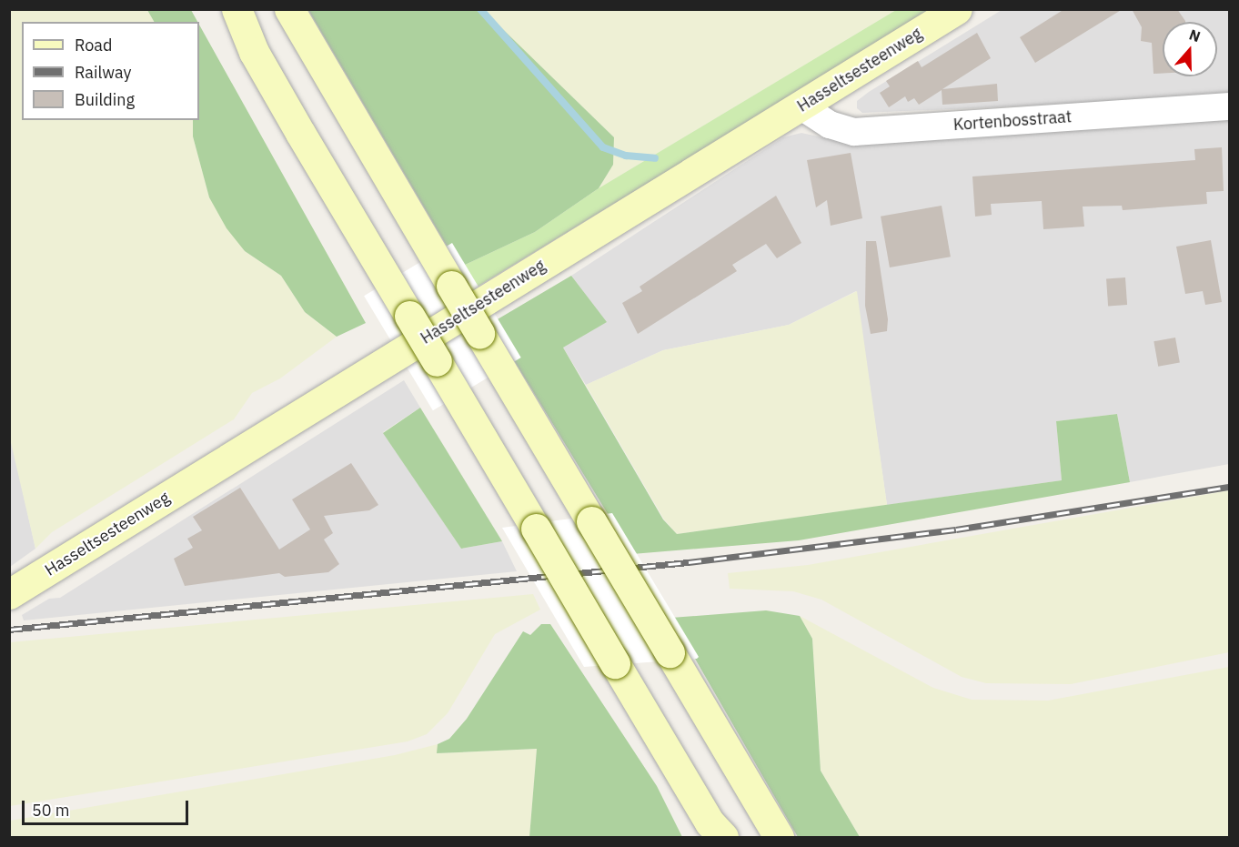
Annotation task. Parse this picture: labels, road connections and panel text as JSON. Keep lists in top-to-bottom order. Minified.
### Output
{"streets":{"main road":["Hasseltsesteenweg"],"street":["Kortenbosstraat"]},"crossings":[["Hasseltsesteenweg","Kortenbosstraat"]],"legend":["Road","Railway","Building"],"scale_bar":"50 m","north":"top"}
